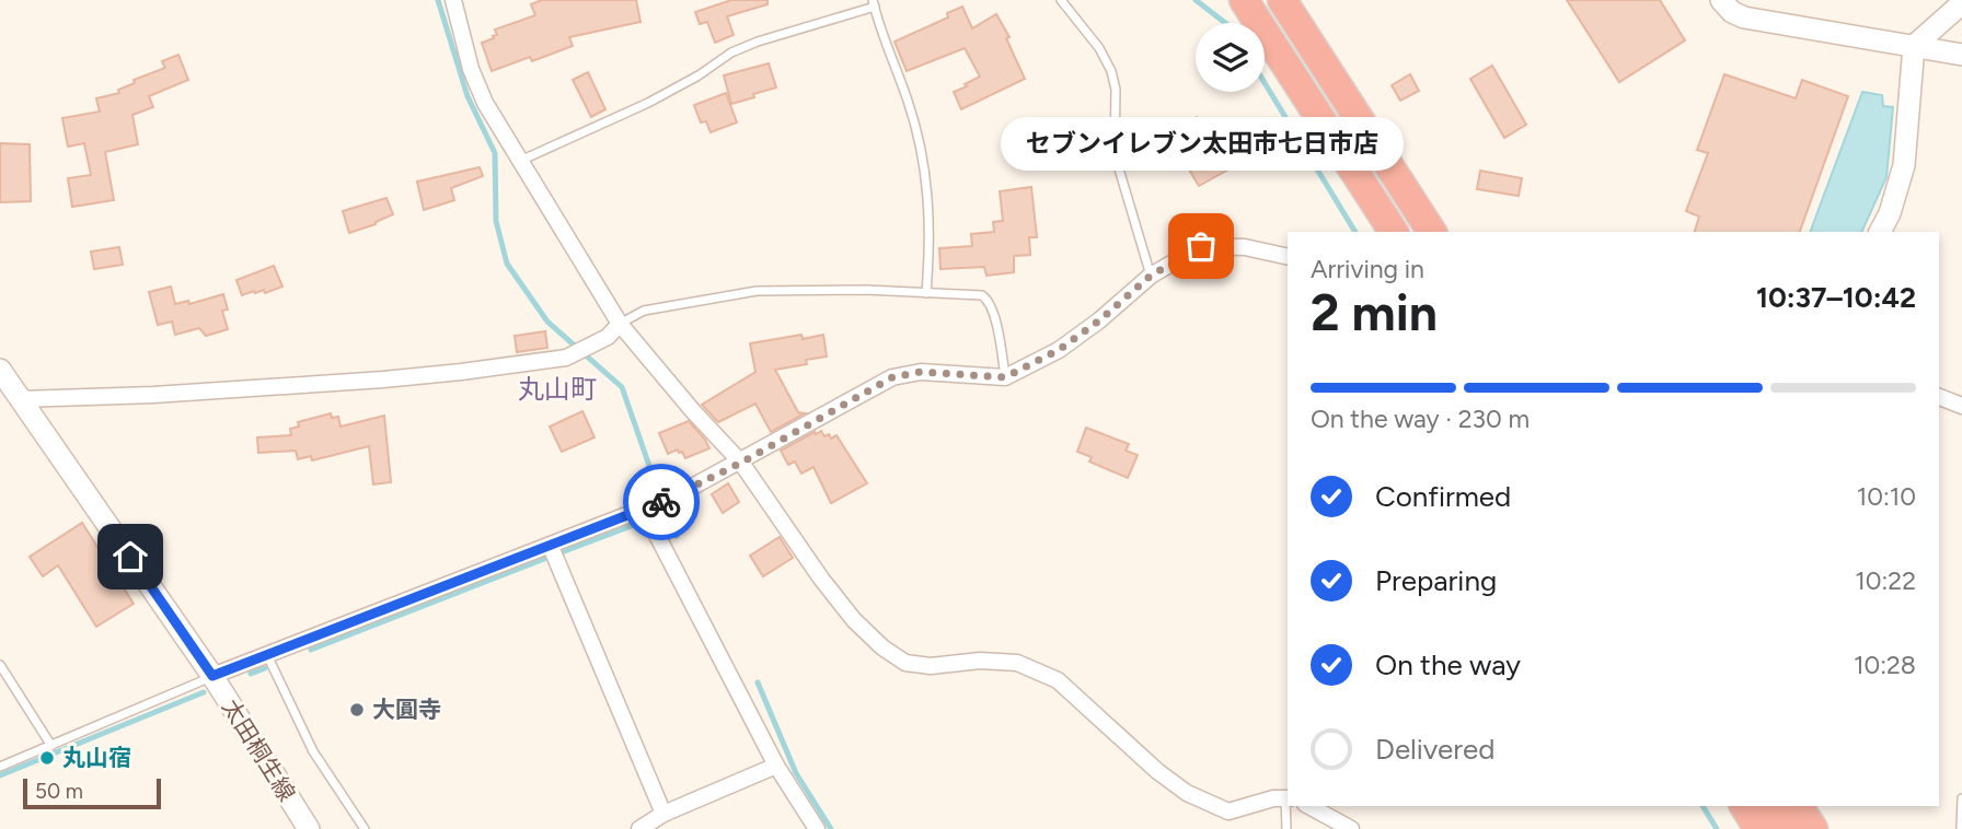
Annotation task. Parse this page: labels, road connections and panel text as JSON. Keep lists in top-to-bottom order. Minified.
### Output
{"streets":{"main road":["太田桐生線"]},"districts":["丸山町"],"places":["セブンイレブン太田市七日市店","大圓寺","丸山宿"],"scale_bar":"50 m","page":{"bubble":"セブンイレブン太田市七日市店","heading":["2 min","Arriving in","10:37–10:42"],"bar":"On the way · 230 m","list":[["Confirmed","10:10"],["Preparing","10:22"],["On the way","10:28"],"Delivered"],"scale":"50 m"}}
